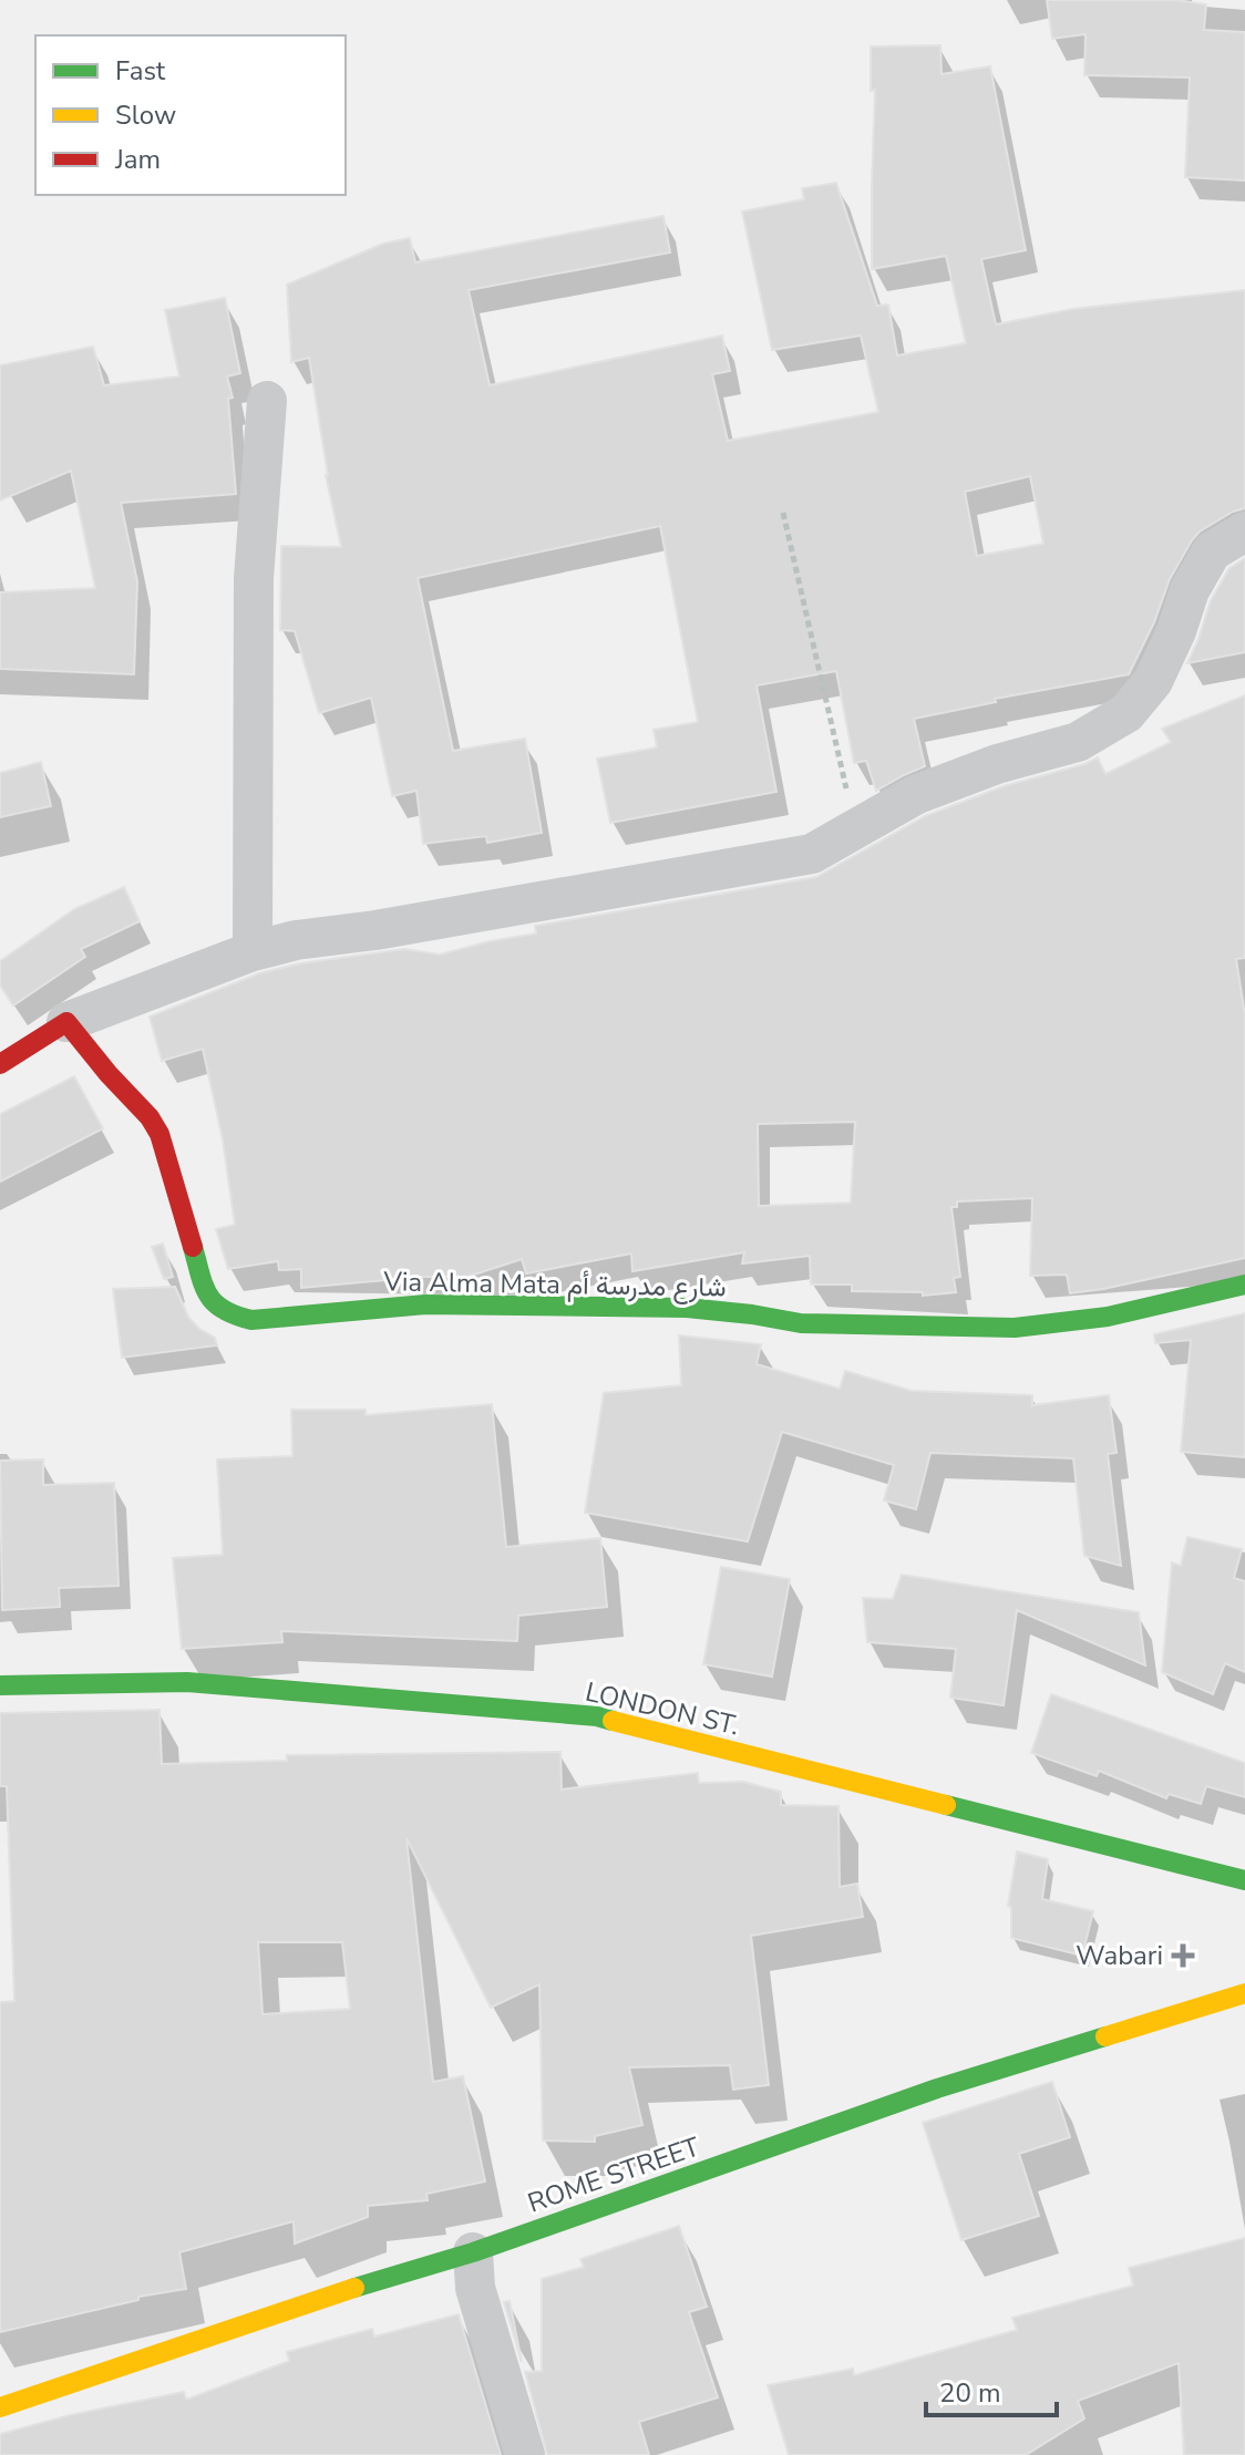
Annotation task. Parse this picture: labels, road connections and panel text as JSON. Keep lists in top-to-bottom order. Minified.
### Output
{"streets":{"street":["Via Alma Mata شارع مدرسة أم","LONDON ST.","ROME STREET"]},"places":{"health":["Wabari"]},"legend":["Fast","Slow","Jam"],"scale_bar":"20 m"}
